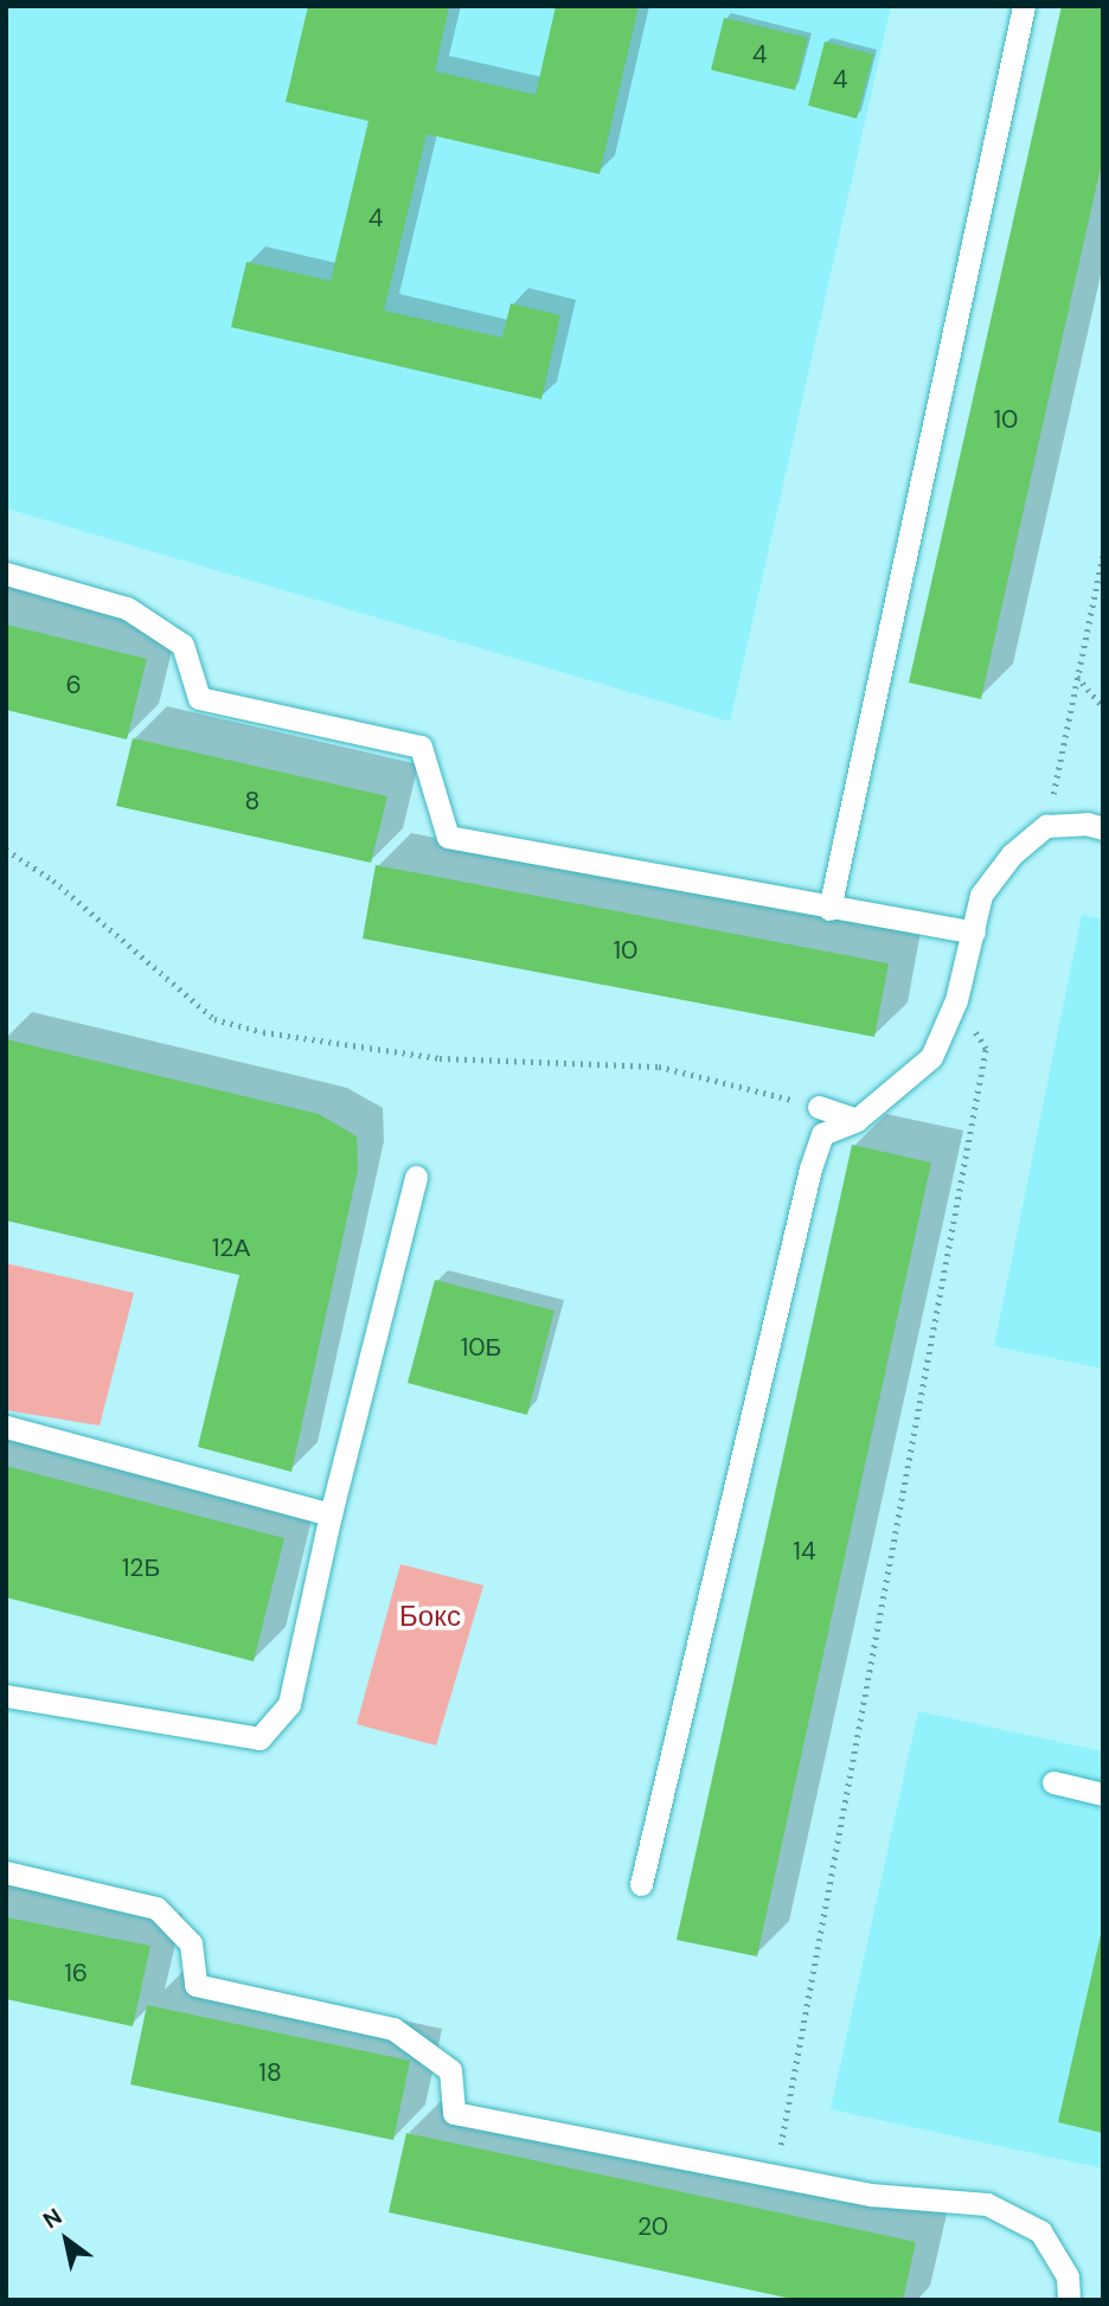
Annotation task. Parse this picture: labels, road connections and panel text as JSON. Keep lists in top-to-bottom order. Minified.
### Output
{"parks":["Бокс"],"house_numbers":["4","4","4","10","6","8","10","12А","10Б","14","12Б","16","18","20"],"north":"top left"}
